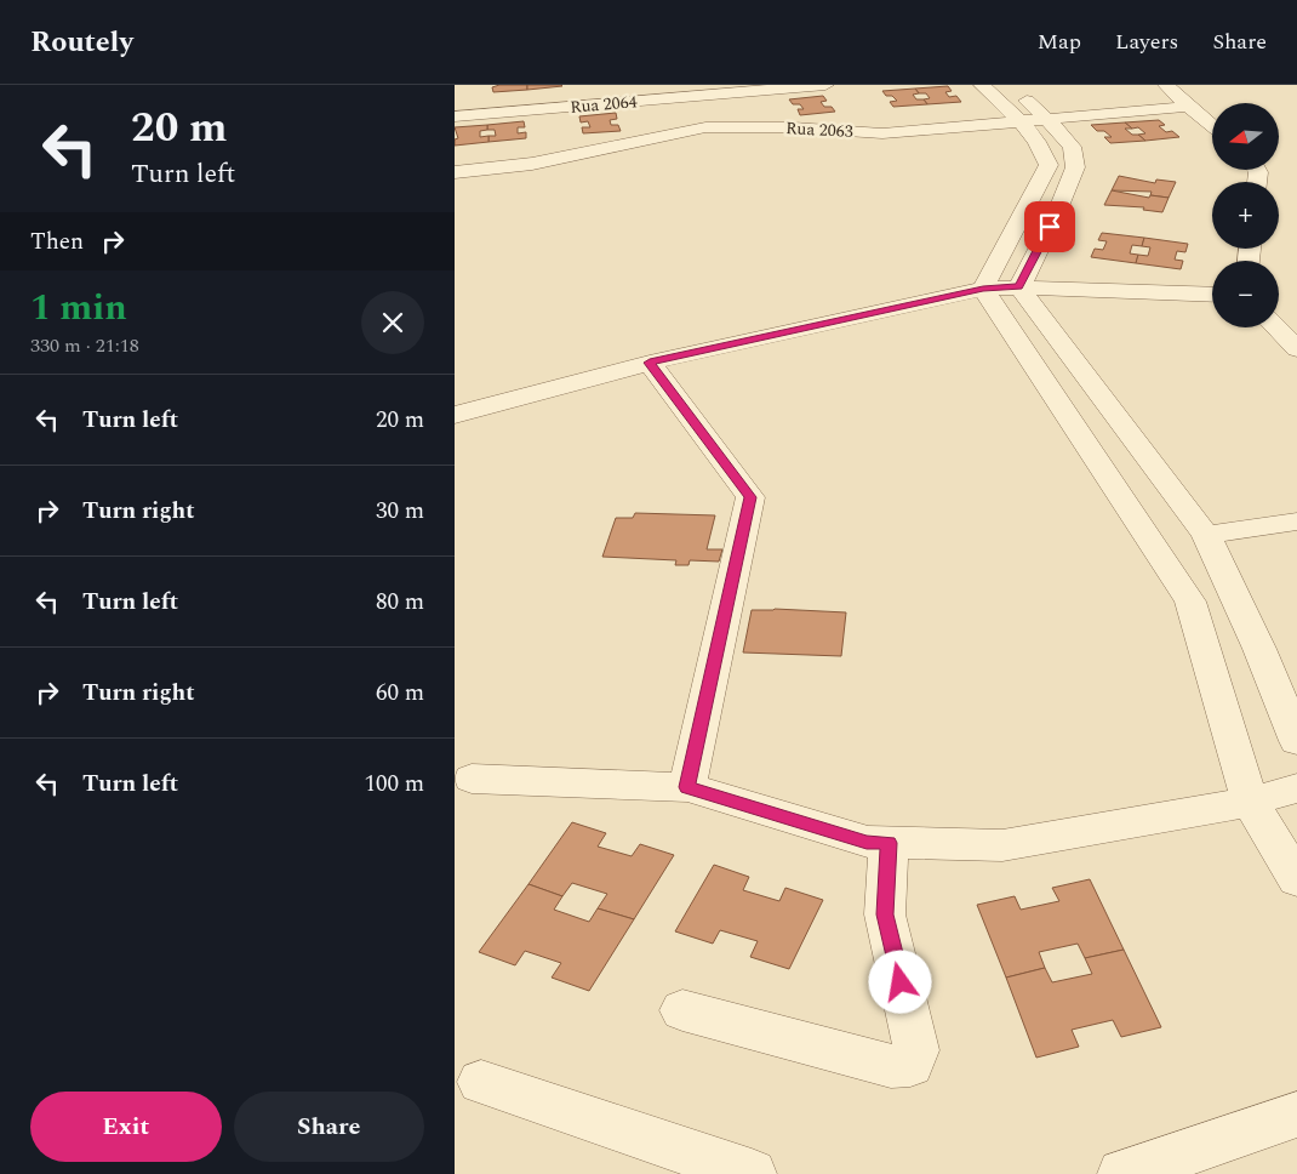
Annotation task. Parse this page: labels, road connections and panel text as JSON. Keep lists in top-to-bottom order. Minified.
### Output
{"streets":{"street":["Rua 2064","Rua 2063"]},"north":"left","page":{"header":"Routely","nav":["Map","Layers","Share"],"turn":["20 m","Turn left"],"map_buttons":["+","−"],"then":"Then","heading":["1 min","330 m · 21:18"],"list":[{"name":"Turn left","value":"20 m"},{"name":"Turn right","value":"30 m"},{"name":"Turn left","value":"80 m"},{"name":"Turn right","value":"60 m"},{"name":"Turn left","value":"100 m"}],"buttons":["Exit","Share"]}}
